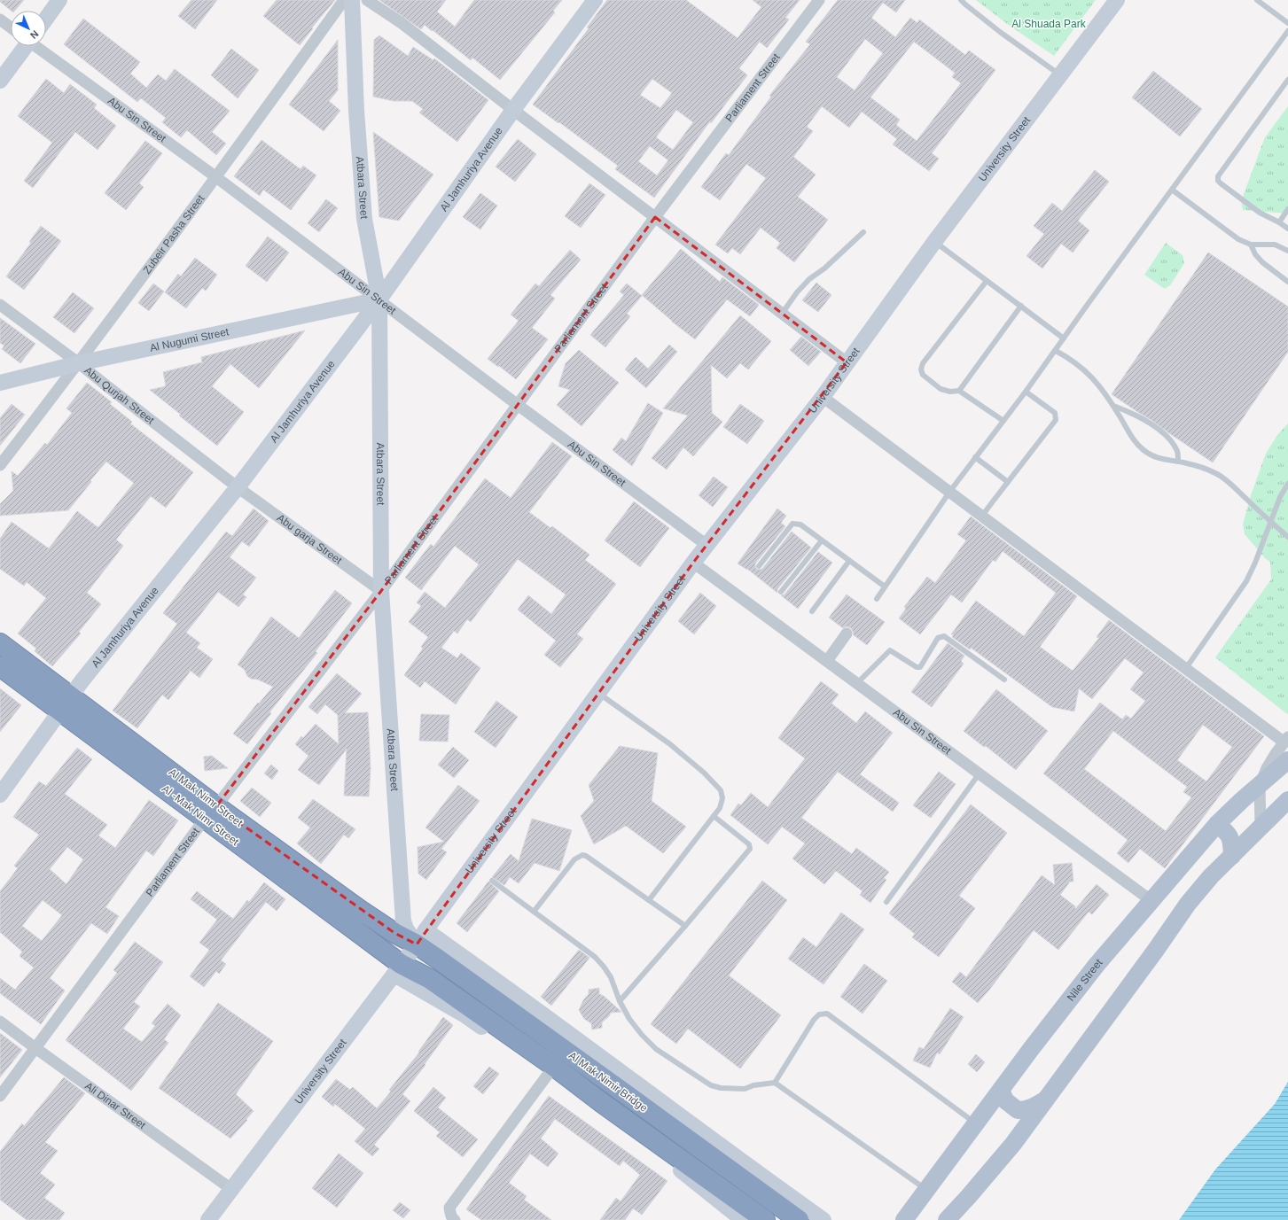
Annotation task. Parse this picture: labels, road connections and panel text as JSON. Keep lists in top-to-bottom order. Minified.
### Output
{"streets":{"highway":["Al Mak Nimr Street","Al -Mak Nimr Street","Al Mak Nimir Bridge"],"main road":["University Street","Al Jamhuriya Avenue","Atbara Street","Al Nugumi Street","Nile Street"],"street":["Parliament Street","Abu Sin Street","Zubeir Pasha Street","Abu Qurjah Street","Abu garja Street","Ali Dinar Street"]},"crossings":[["Parliament Street","Abu Sin Street"],["Parliament Street","Atbara Street"],["Parliament Street","Abu garja Street"],["Parliament Street","Al Mak Nimr Street"],["Parliament Street","Al -Mak Nimr Street"],["Parliament Street","Ali Dinar Street"],["Abu Sin Street","University Street"],["Abu Sin Street","Al Jamhuriya Avenue"],["Abu Sin Street","Atbara Street"],["Abu Sin Street","Zubeir Pasha Street"],["Abu Sin Street","Al Nugumi Street"],["Abu Sin Street","Nile Street"],["University Street","Atbara Street"],["University Street","Al Mak Nimr Street"],["University Street","Al -Mak Nimr Street"],["University Street","Al Mak Nimir Bridge"],["University Street","Ali Dinar Street"],["Al Jamhuriya Avenue","Atbara Street"],["Al Jamhuriya Avenue","Al Nugumi Street"],["Al Jamhuriya Avenue","Abu Qurjah Street"],["Al Jamhuriya Avenue","Abu garja Street"],["Al Jamhuriya Avenue","Al Mak Nimr Street"],["Atbara Street","Al Nugumi Street"],["Atbara Street","Abu garja Street"],["Atbara Street","Al Mak Nimr Street"],["Atbara Street","Al Mak Nimir Bridge"],["Zubeir Pasha Street","Al Nugumi Street"],["Zubeir Pasha Street","Abu Qurjah Street"],["Al Nugumi Street","Abu Qurjah Street"],["Abu Qurjah Street","Abu garja Street"],["Al Mak Nimr Street","Al -Mak Nimr Street"],["Al Mak Nimr Street","Al Mak Nimir Bridge"],["Al -Mak Nimr Street","Al Mak Nimir Bridge"]],"parks":["Al Shuada Park"],"north":"bottom right"}
